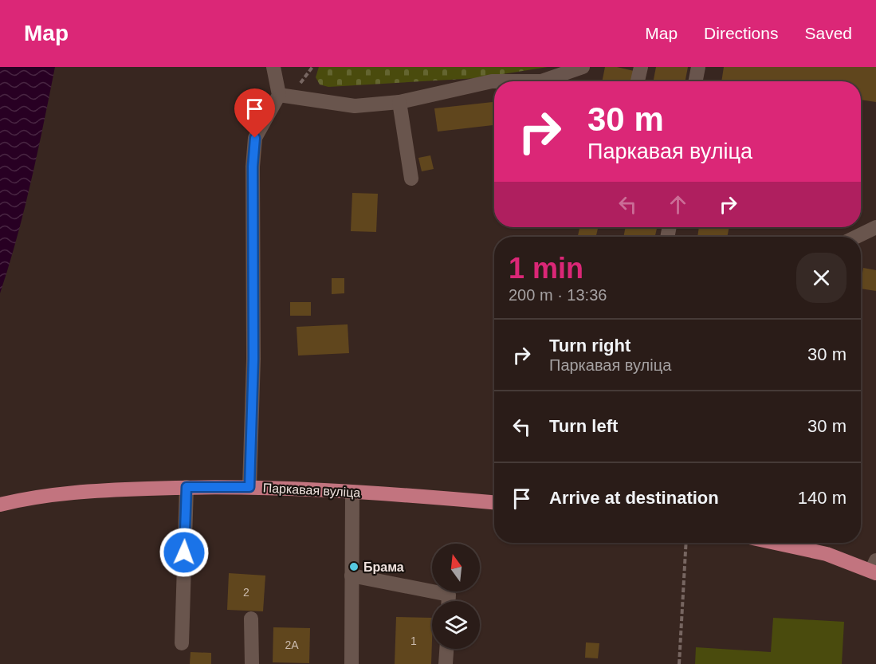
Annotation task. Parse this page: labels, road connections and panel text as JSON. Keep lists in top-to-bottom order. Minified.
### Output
{"streets":{"main road":["Паркавая вуліца"]},"places":["Брама"],"house_numbers":["2","1","2А"],"north":"top","page":{"header":"Map","nav":["Map","Directions","Saved"],"turn":["30 m","Паркавая вуліца"],"heading":["1 min","200 m · 13:36"],"list":[{"name":"Turn right","note":"Паркавая вуліца","value":"30 m"},{"name":"Turn left","value":"30 m"},{"name":"Arrive at destination","value":"140 m"}]}}
